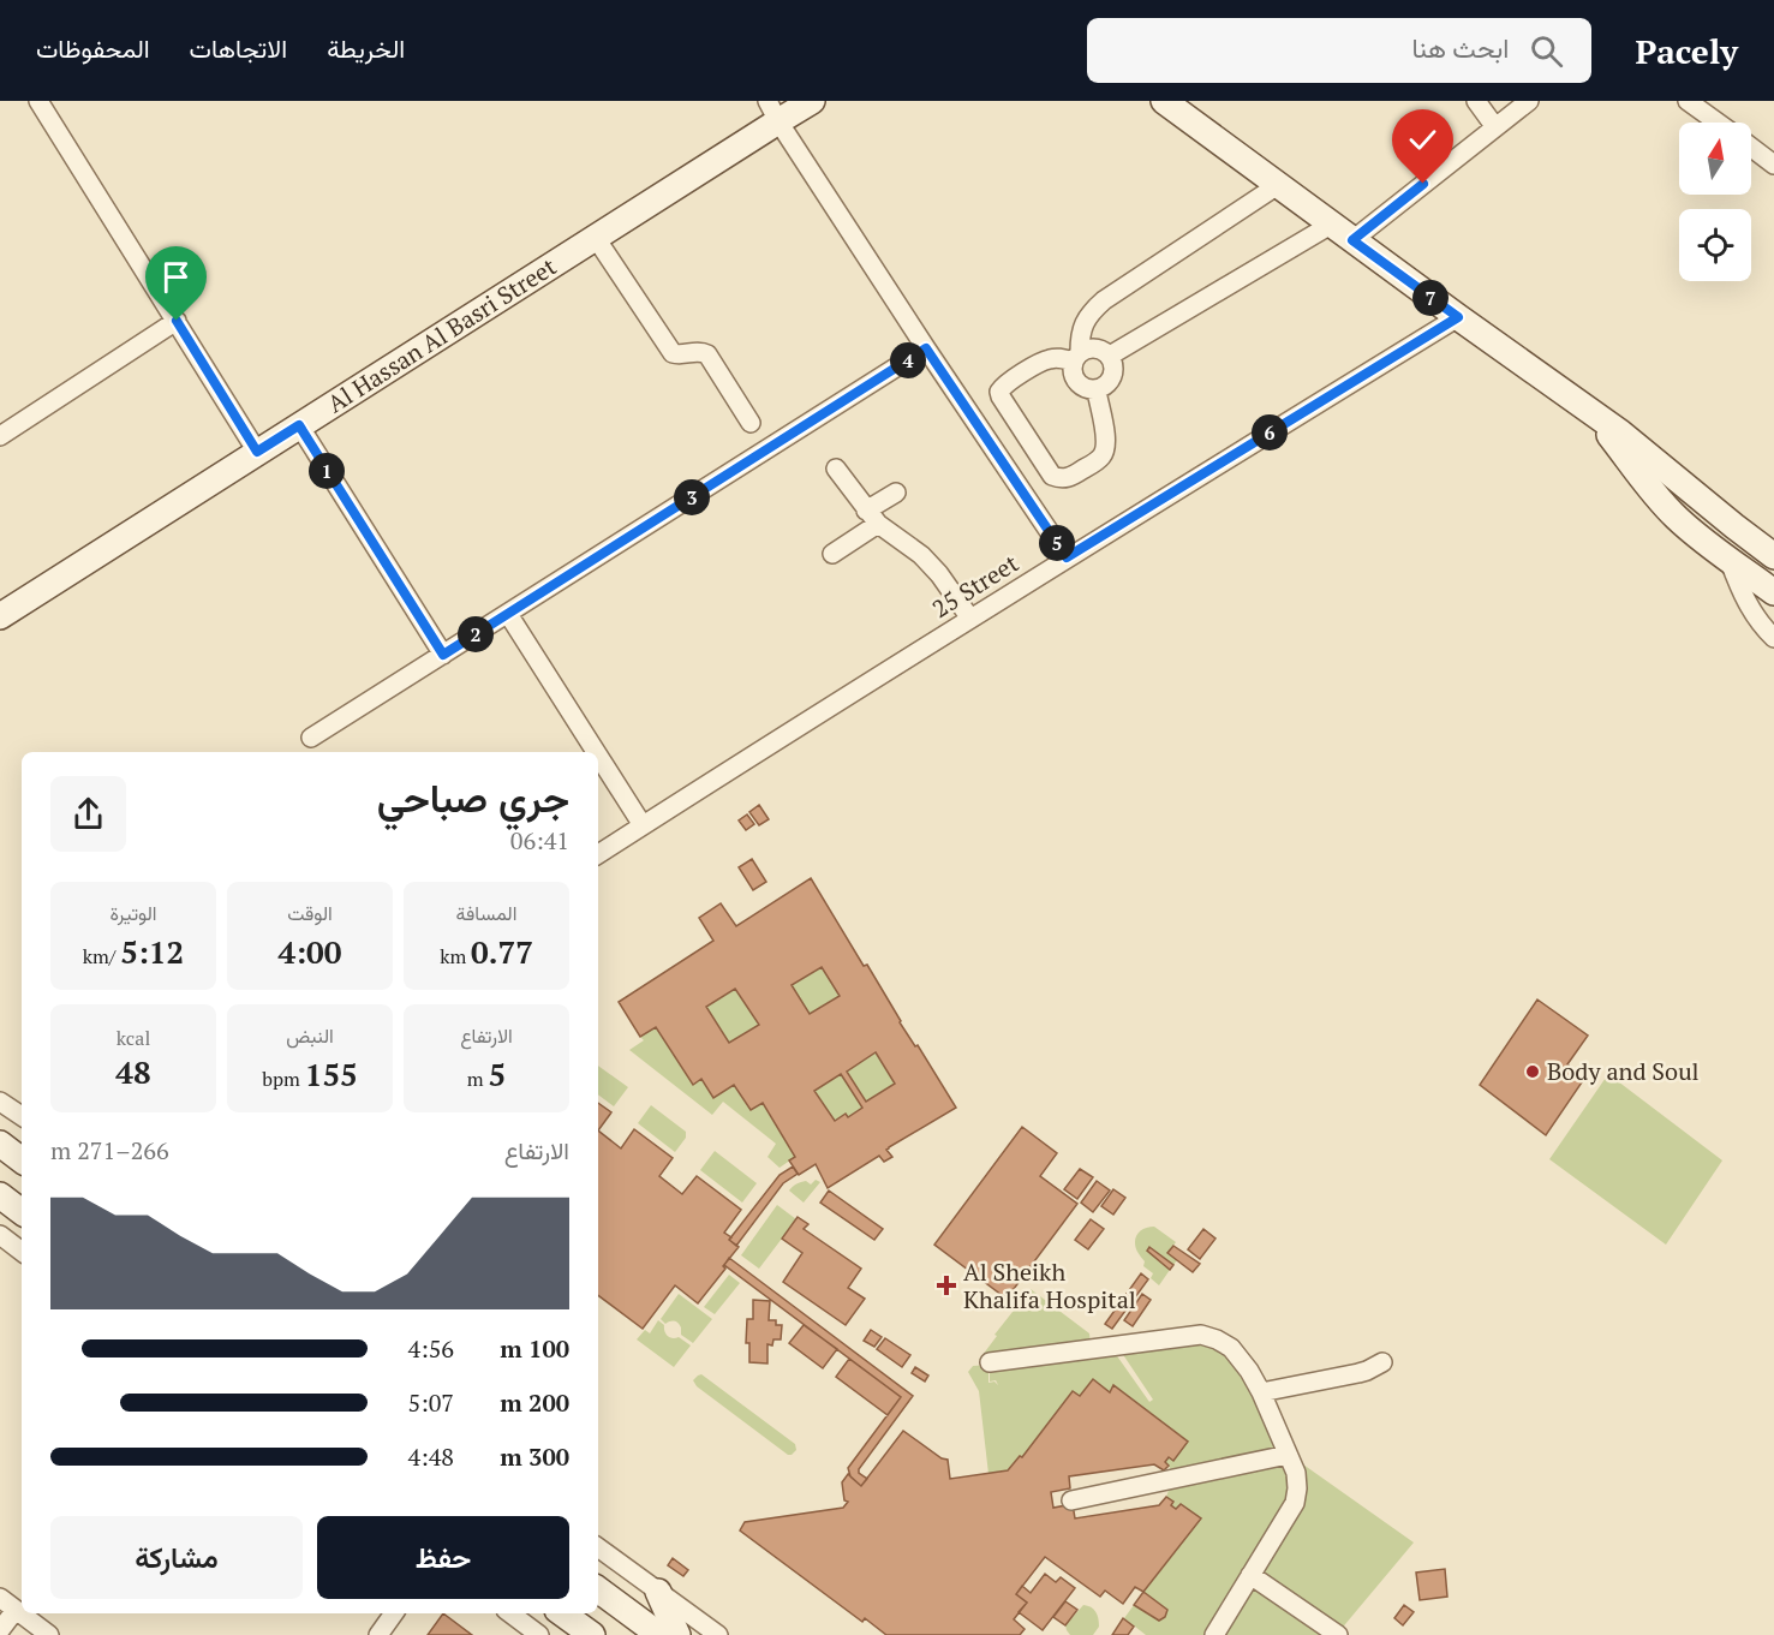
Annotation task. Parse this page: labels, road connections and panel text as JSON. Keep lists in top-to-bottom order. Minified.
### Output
{"streets":{"street":["Al Hassan Al Basri Street","25 Street"]},"places":{"other":["Body and Soul"],"health":["Al Sheikh Khalifa Hospital"]},"north":"top","page":{"header":"Pacely","search":"ابحث هنا","nav":["الخريطة","الاتجاهات","المحفوظات"],"pins":["7","4","6","1","3","5","2"],"heading":["جري صباحي","06:41"],"stats":[["المسافة","0.77 km"],["الوقت","4:00"],["الوتيرة","5:12 /km"],["الارتفاع","5 m"],["النبض","155 bpm"],["kcal","48"]],"chart":["الارتفاع","266–271 m"],"list":[{"name":"100 m","note":"4:56"},{"name":"200 m","note":"5:07"},{"name":"300 m","note":"4:48"}],"buttons":["حفظ","مشاركة"]}}
